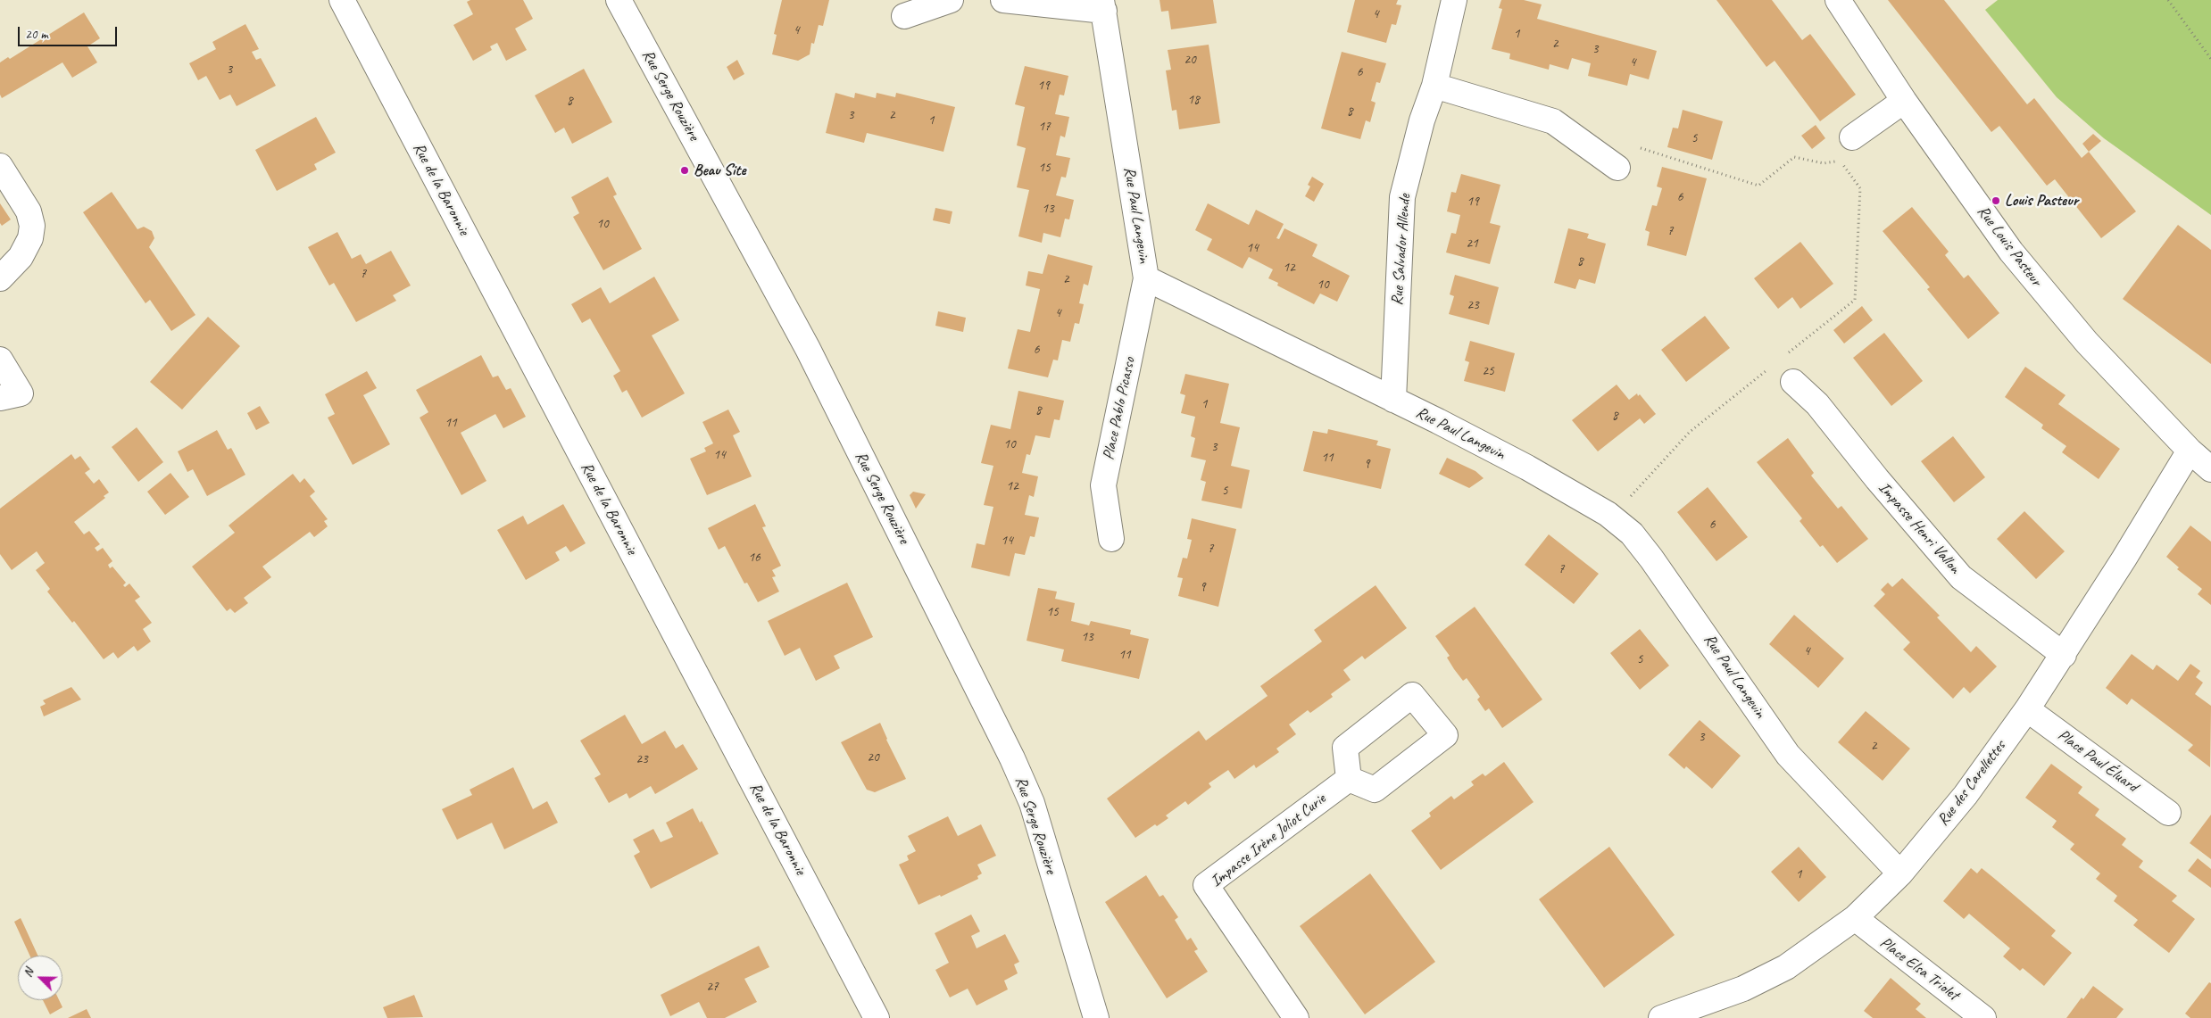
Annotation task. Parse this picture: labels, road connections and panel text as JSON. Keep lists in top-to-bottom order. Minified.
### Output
{"streets":{"street":["Rue Serge Rouzière","Rue de la Baronnie","Rue Paul Langevin","Rue Louis Pasteur","Rue Salvador Allende","Place Pablo Picasso","Impasse Henri Vallon","Place Paul Éluard","Rue des Carellettes","Impasse Irène Joliot Curie","Place Elsa Triolet"]},"crossings":[["Rue Paul Langevin","Rue Salvador Allende"],["Rue Paul Langevin","Place Pablo Picasso"],["Rue Paul Langevin","Rue des Carellettes"],["Rue Louis Pasteur","Rue des Carellettes"],["Impasse Henri Vallon","Rue des Carellettes"],["Place Paul Éluard","Rue des Carellettes"],["Rue des Carellettes","Place Elsa Triolet"]],"places":["Beau Site","Louis Pasteur"],"house_numbers":["4","4","1","2","3","20","4","3","6","19","18","8","8","3","2","1","17","5","15","6","19","13","10","7","21","14","8","12","7","2","10","23","4","6","25","1","8","8","11","10","3","14","11","9","12","5","6","14","7","16","7","9","15","13","4","11","5","3","2","20","23","1","27"],"scale_bar":"20 m","north":"top left"}
